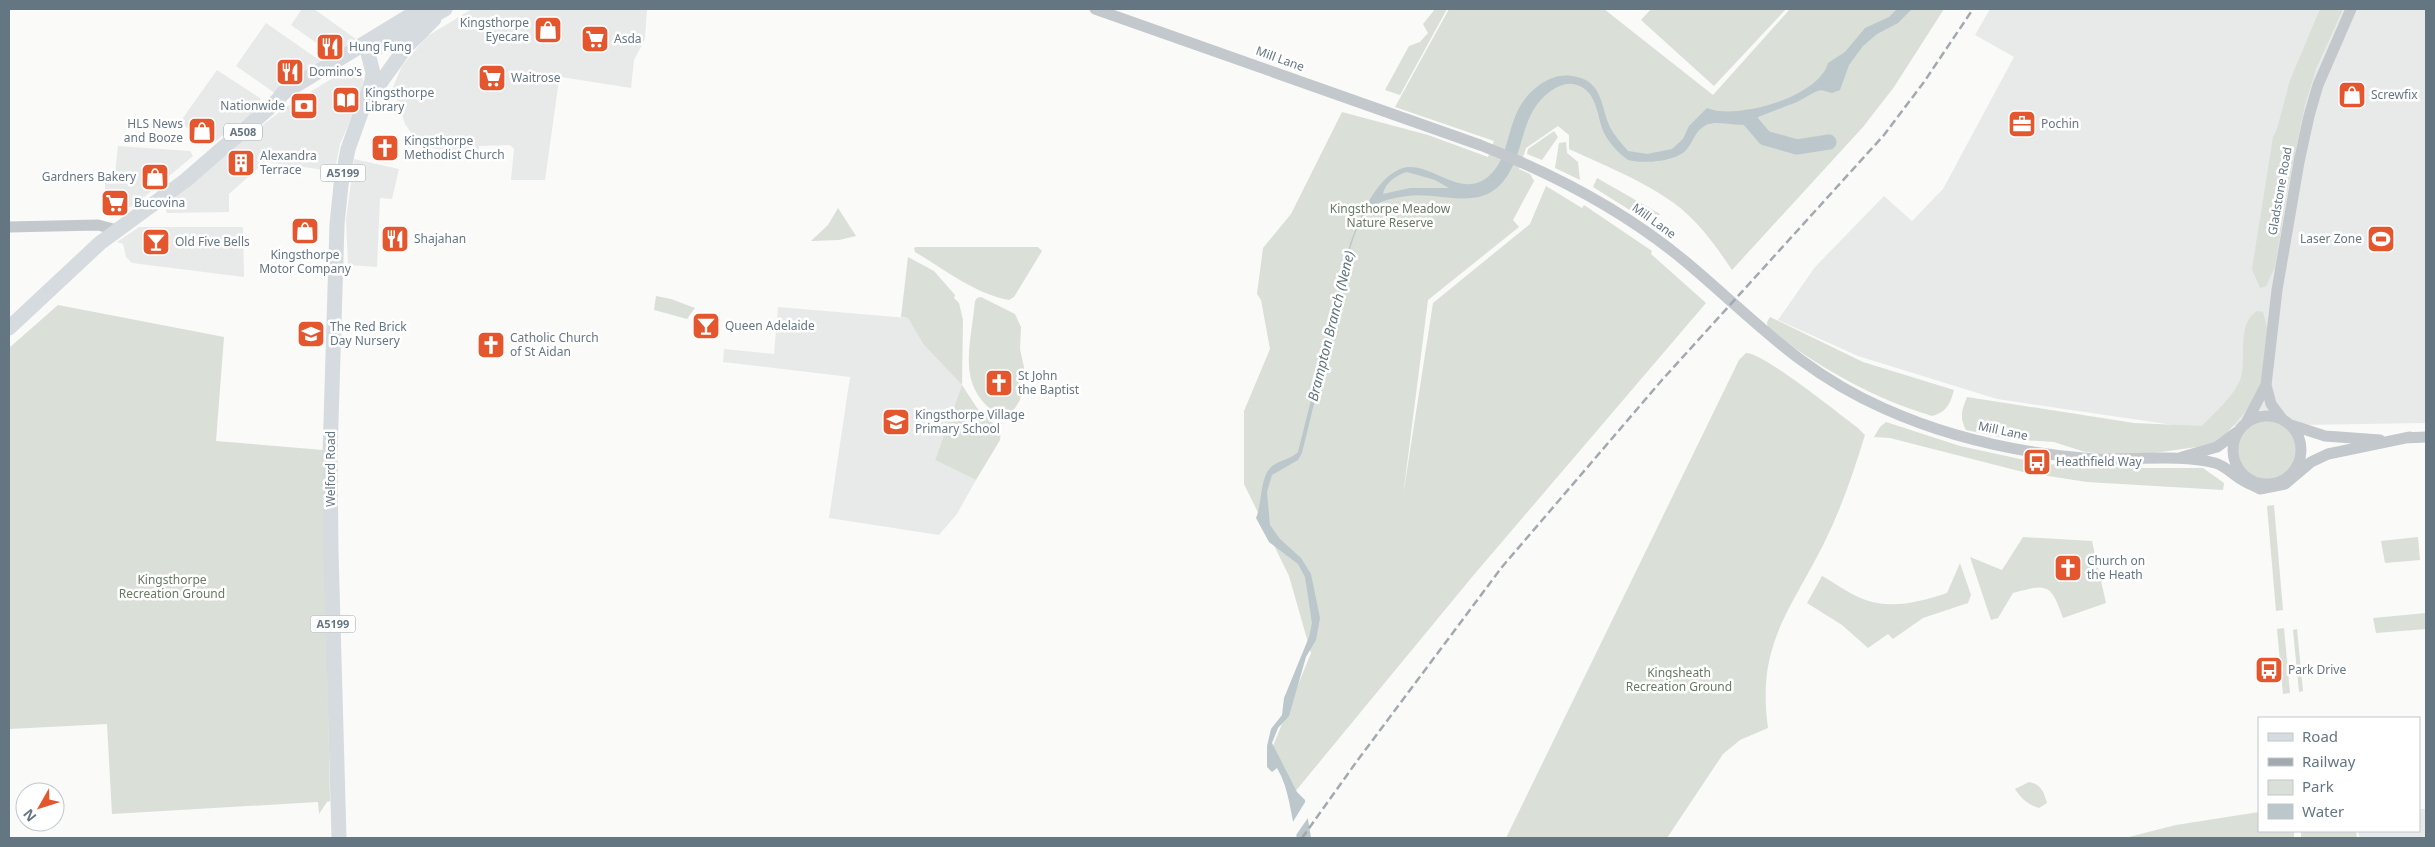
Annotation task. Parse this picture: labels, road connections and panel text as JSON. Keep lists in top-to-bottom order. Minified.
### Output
{"streets":{"main road":["A508","A5199","Welford Road"],"street":["Mill Lane","Gladstone Road"]},"crossings":[["Mill Lane","Gladstone Road"],["A508","Welford Road"]],"water":["Brampton Branch (Nene)"],"parks":["Kingsthorpe Meadow Nature Reserve","Kingsthorpe Recreation Ground","Kingsheath Recreation Ground"],"places":{"shop":["Kingsthorpe Eyecare","Screwfix","HLS News and Booze","Gardners Bakery","Kingsthorpe Motor Company"],"supermarket":["Asda","Waitrose","Bucovina"],"restaurant":["Hung Fung","Domino's","Shajahan"],"library":["Kingsthorpe Library"],"bank":["Nationwide"],"office":["Pochin"],"church":["Kingsthorpe Methodist Church","Catholic Church of St Aidan","St John the Baptist","Church on the Heath"],"building":["Alexandra Terrace"],"sports":["Laser Zone"],"bar":["Old Five Bells","Queen Adelaide"],"school or university":["The Red Brick Day Nursery","Kingsthorpe Village Primary School"],"bus stop":["Heathfield Way","Park Drive"]},"legend":["Road","Railway","Park","Water"],"north":"bottom left"}
